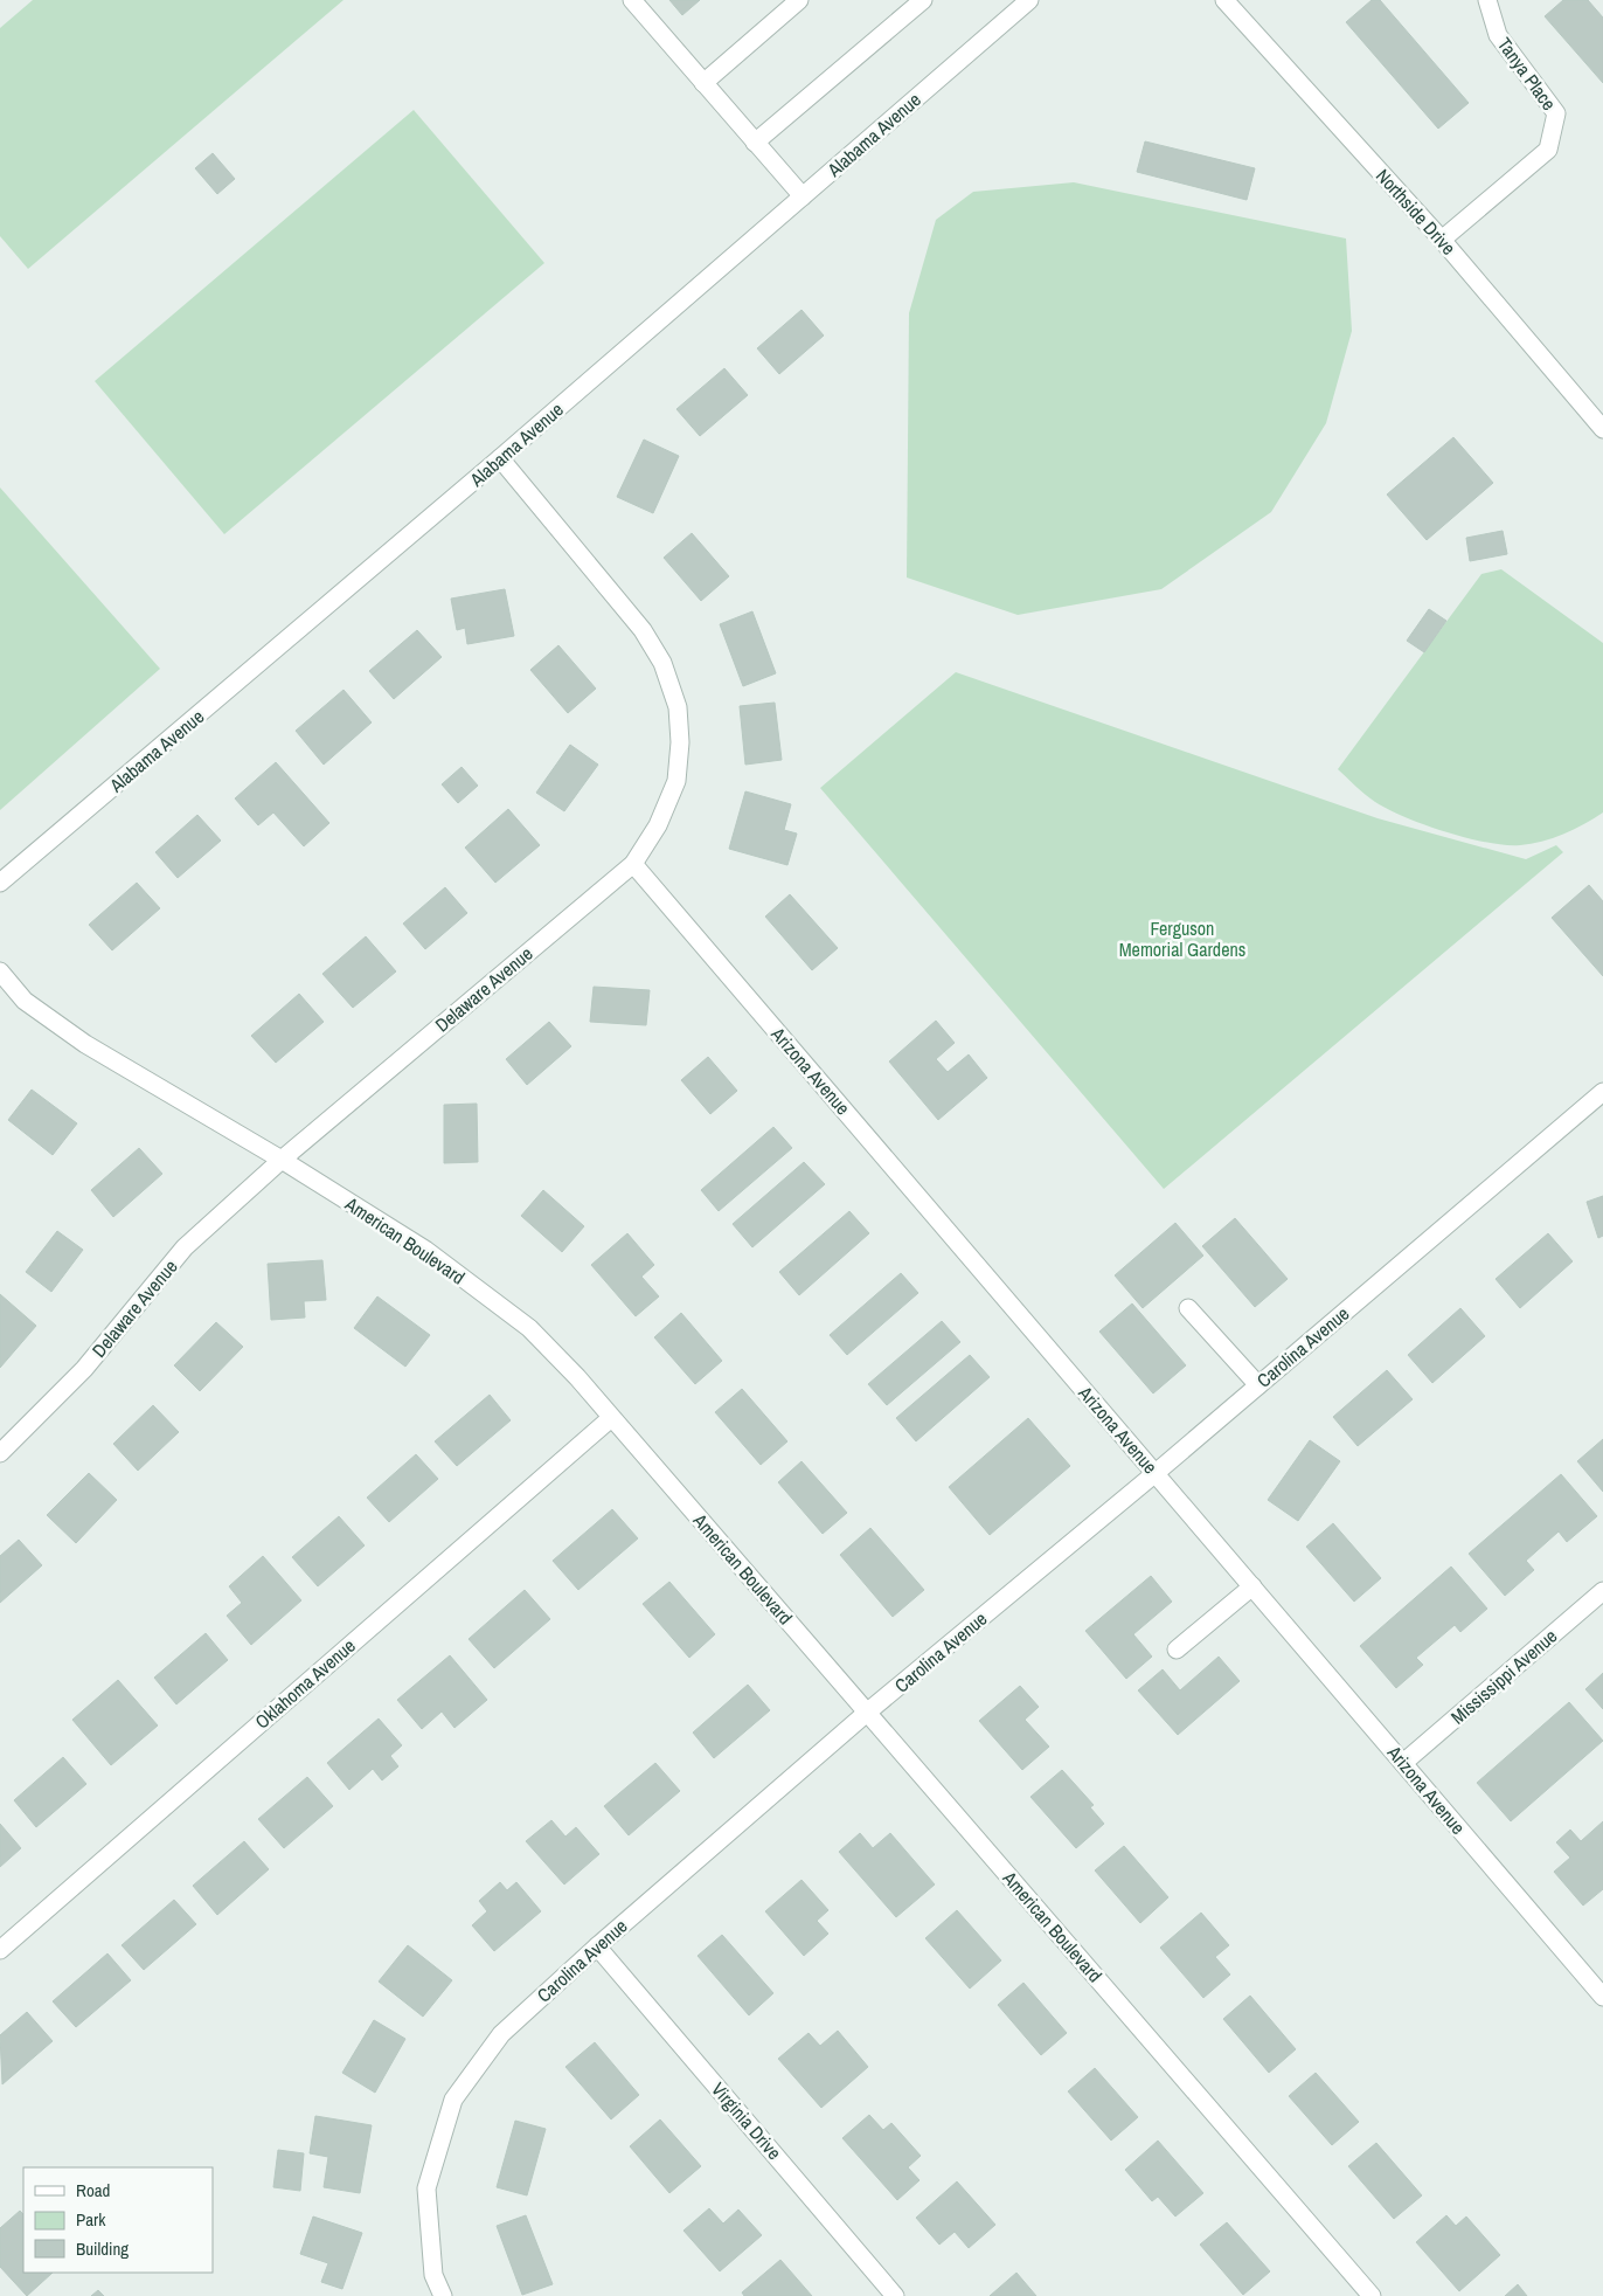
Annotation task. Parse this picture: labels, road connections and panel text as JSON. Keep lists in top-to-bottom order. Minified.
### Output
{"streets":{"street":["Tanya Place","Alabama Avenue","Northside Drive","Delaware Avenue","Arizona Avenue","American Boulevard","Carolina Avenue","Mississippi Avenue","Oklahoma Avenue","Virginia Drive"]},"crossings":[["Tanya Place","Northside Drive"],["Alabama Avenue","Delaware Avenue"],["Delaware Avenue","Arizona Avenue"],["Delaware Avenue","American Boulevard"],["Arizona Avenue","Carolina Avenue"],["Arizona Avenue","Mississippi Avenue"],["American Boulevard","Carolina Avenue"],["American Boulevard","Oklahoma Avenue"],["Carolina Avenue","Virginia Drive"]],"parks":["Ferguson Memorial Gardens"],"legend":["Road","Park","Building"]}
